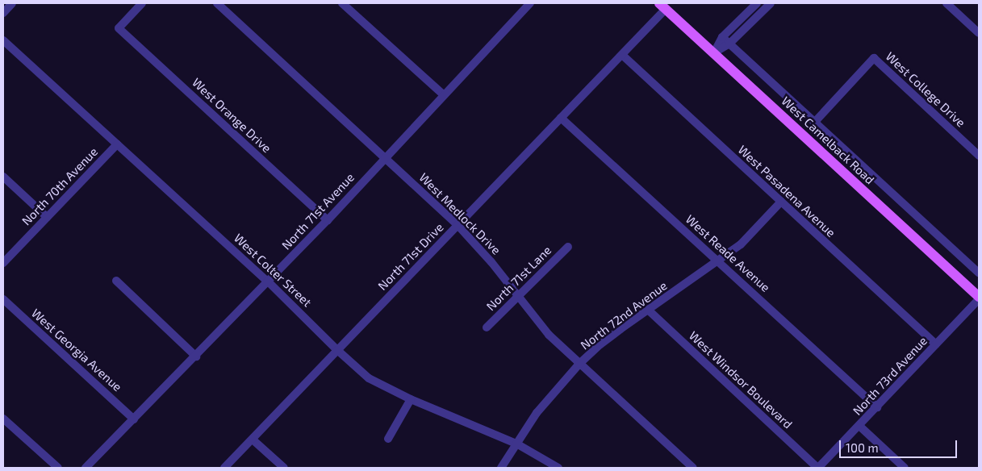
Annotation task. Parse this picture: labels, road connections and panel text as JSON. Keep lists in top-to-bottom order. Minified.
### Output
{"streets":{"main road":["West Camelback Road"],"street":["West College Drive","West Orange Drive","North 70th Avenue","West Pasadena Avenue","North 71st Avenue","West Medlock Drive","West Reade Avenue","North 71st Drive","West Colter Street","North 71st Lane","North 72nd Avenue","West Georgia Avenue","North 73rd Avenue","West Windsor Boulevard"]},"crossings":[["West College Drive","West Camelback Road"],["West Orange Drive","North 71st Avenue"],["West Camelback Road","North 71st Drive"],["West Camelback Road","North 73rd Avenue"],["North 70th Avenue","West Colter Street"],["West Pasadena Avenue","North 71st Drive"],["West Pasadena Avenue","North 72nd Avenue"],["West Pasadena Avenue","North 73rd Avenue"],["North 71st Avenue","West Medlock Drive"],["North 71st Avenue","West Colter Street"],["North 71st Avenue","West Georgia Avenue"],["West Medlock Drive","North 71st Drive"],["West Medlock Drive","North 71st Lane"],["West Medlock Drive","North 72nd Avenue"],["West Reade Avenue","North 71st Drive"],["West Reade Avenue","North 72nd Avenue"],["West Reade Avenue","North 73rd Avenue"],["North 71st Drive","West Colter Street"],["West Colter Street","North 72nd Avenue"],["North 72nd Avenue","West Windsor Boulevard"],["North 73rd Avenue","West Windsor Boulevard"]],"scale_bar":"100 m"}
